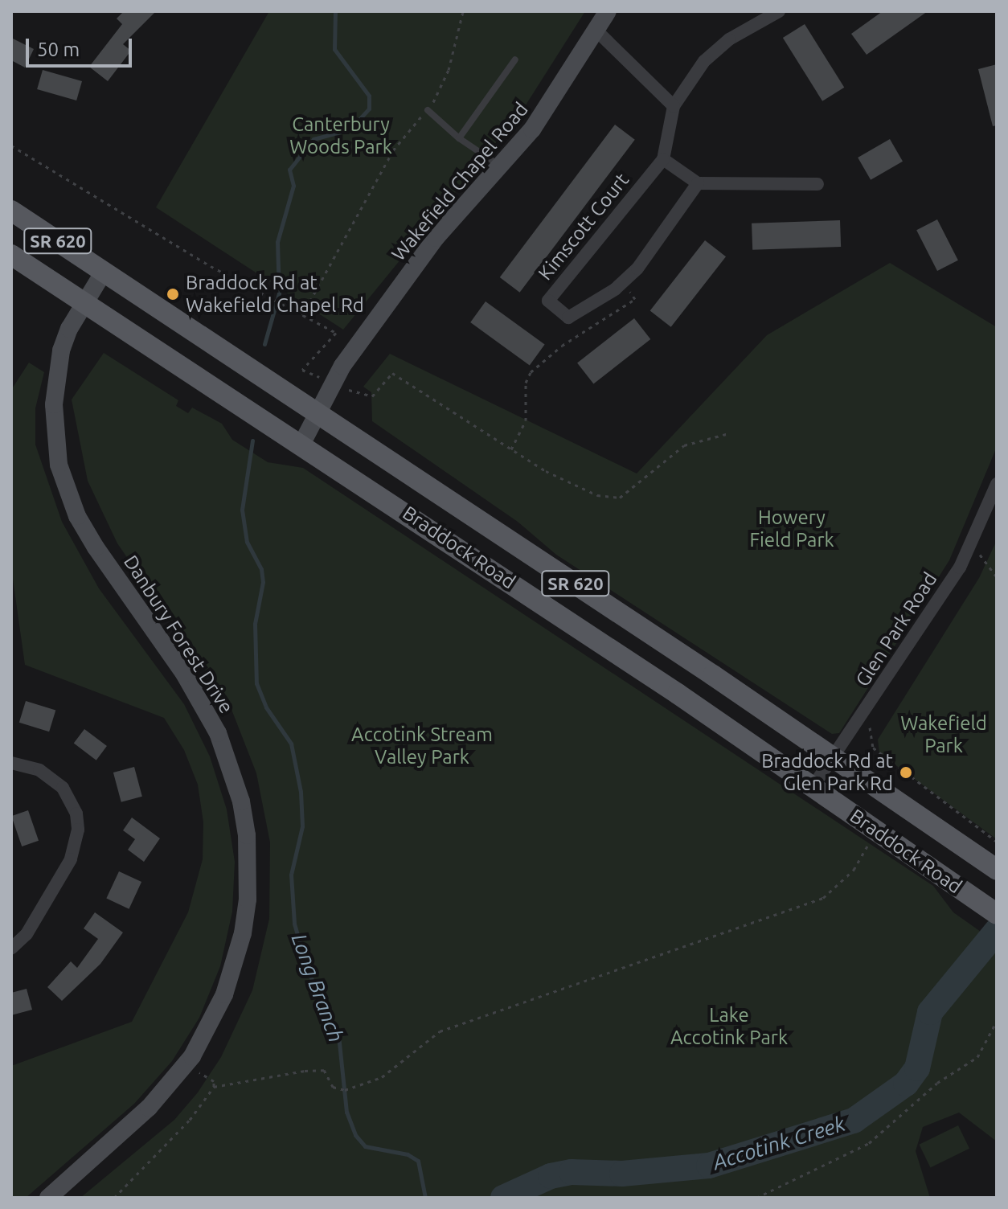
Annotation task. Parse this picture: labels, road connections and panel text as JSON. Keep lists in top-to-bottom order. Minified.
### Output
{"streets":{"main road":["SR 620","Braddock Road"],"street":["Wakefield Chapel Road","Kimscott Court","Glen Park Road","Danbury Forest Drive"]},"crossings":[["Wakefield Chapel Road","Braddock Road"],["Braddock Road","Glen Park Road"],["Braddock Road","Danbury Forest Drive"]],"water":["Long Branch","Accotink Creek"],"parks":["Canterbury Woods Park","Howery Field Park","Wakefield Park","Accotink Stream Valley Park","Lake Accotink Park"],"places":["Braddock Rd at Wakefield Chapel Rd","Braddock Rd at Glen Park Rd"],"scale_bar":"50 m"}
